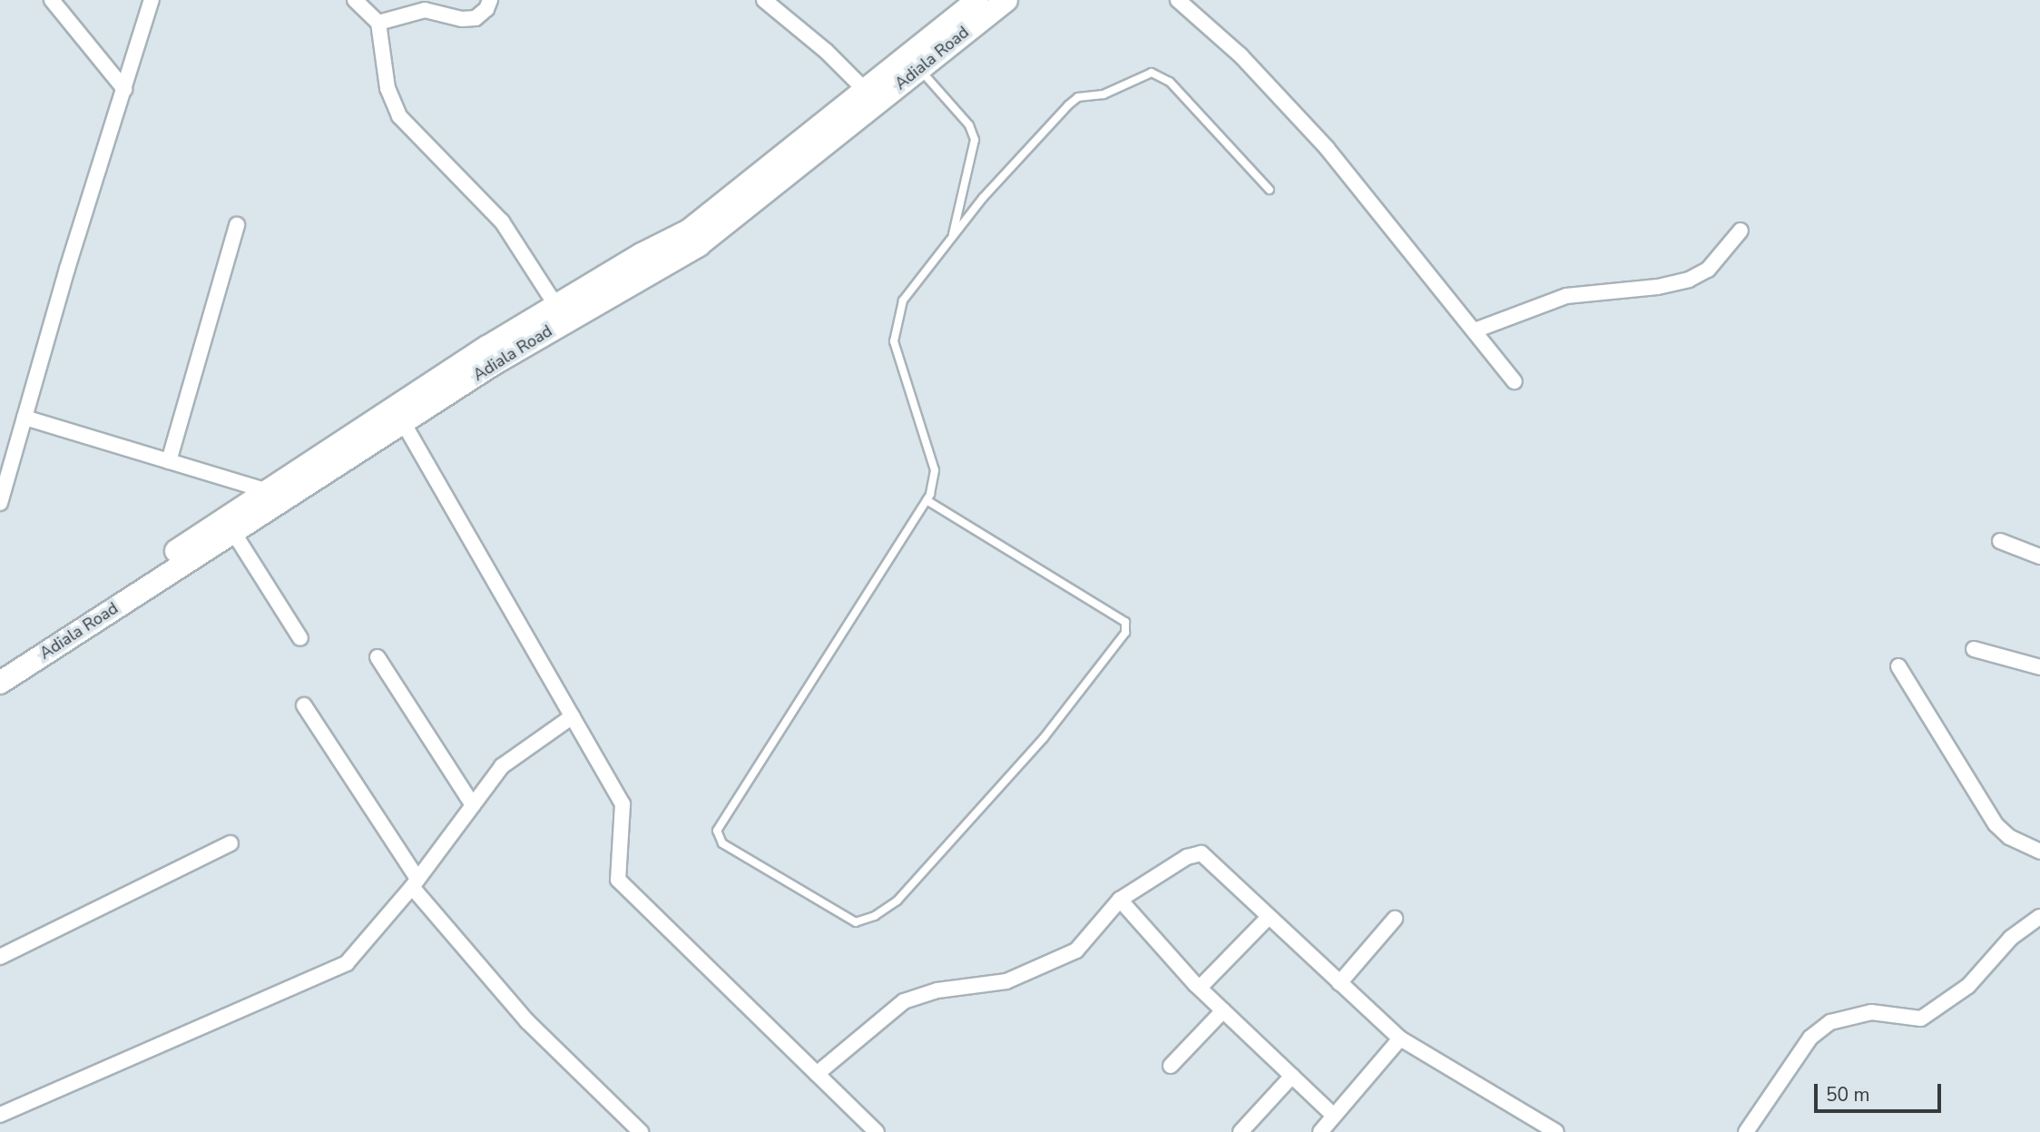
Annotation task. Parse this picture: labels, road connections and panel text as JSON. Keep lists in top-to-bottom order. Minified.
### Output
{"streets":{"main road":["Adiala Road"]},"scale_bar":"50 m"}
